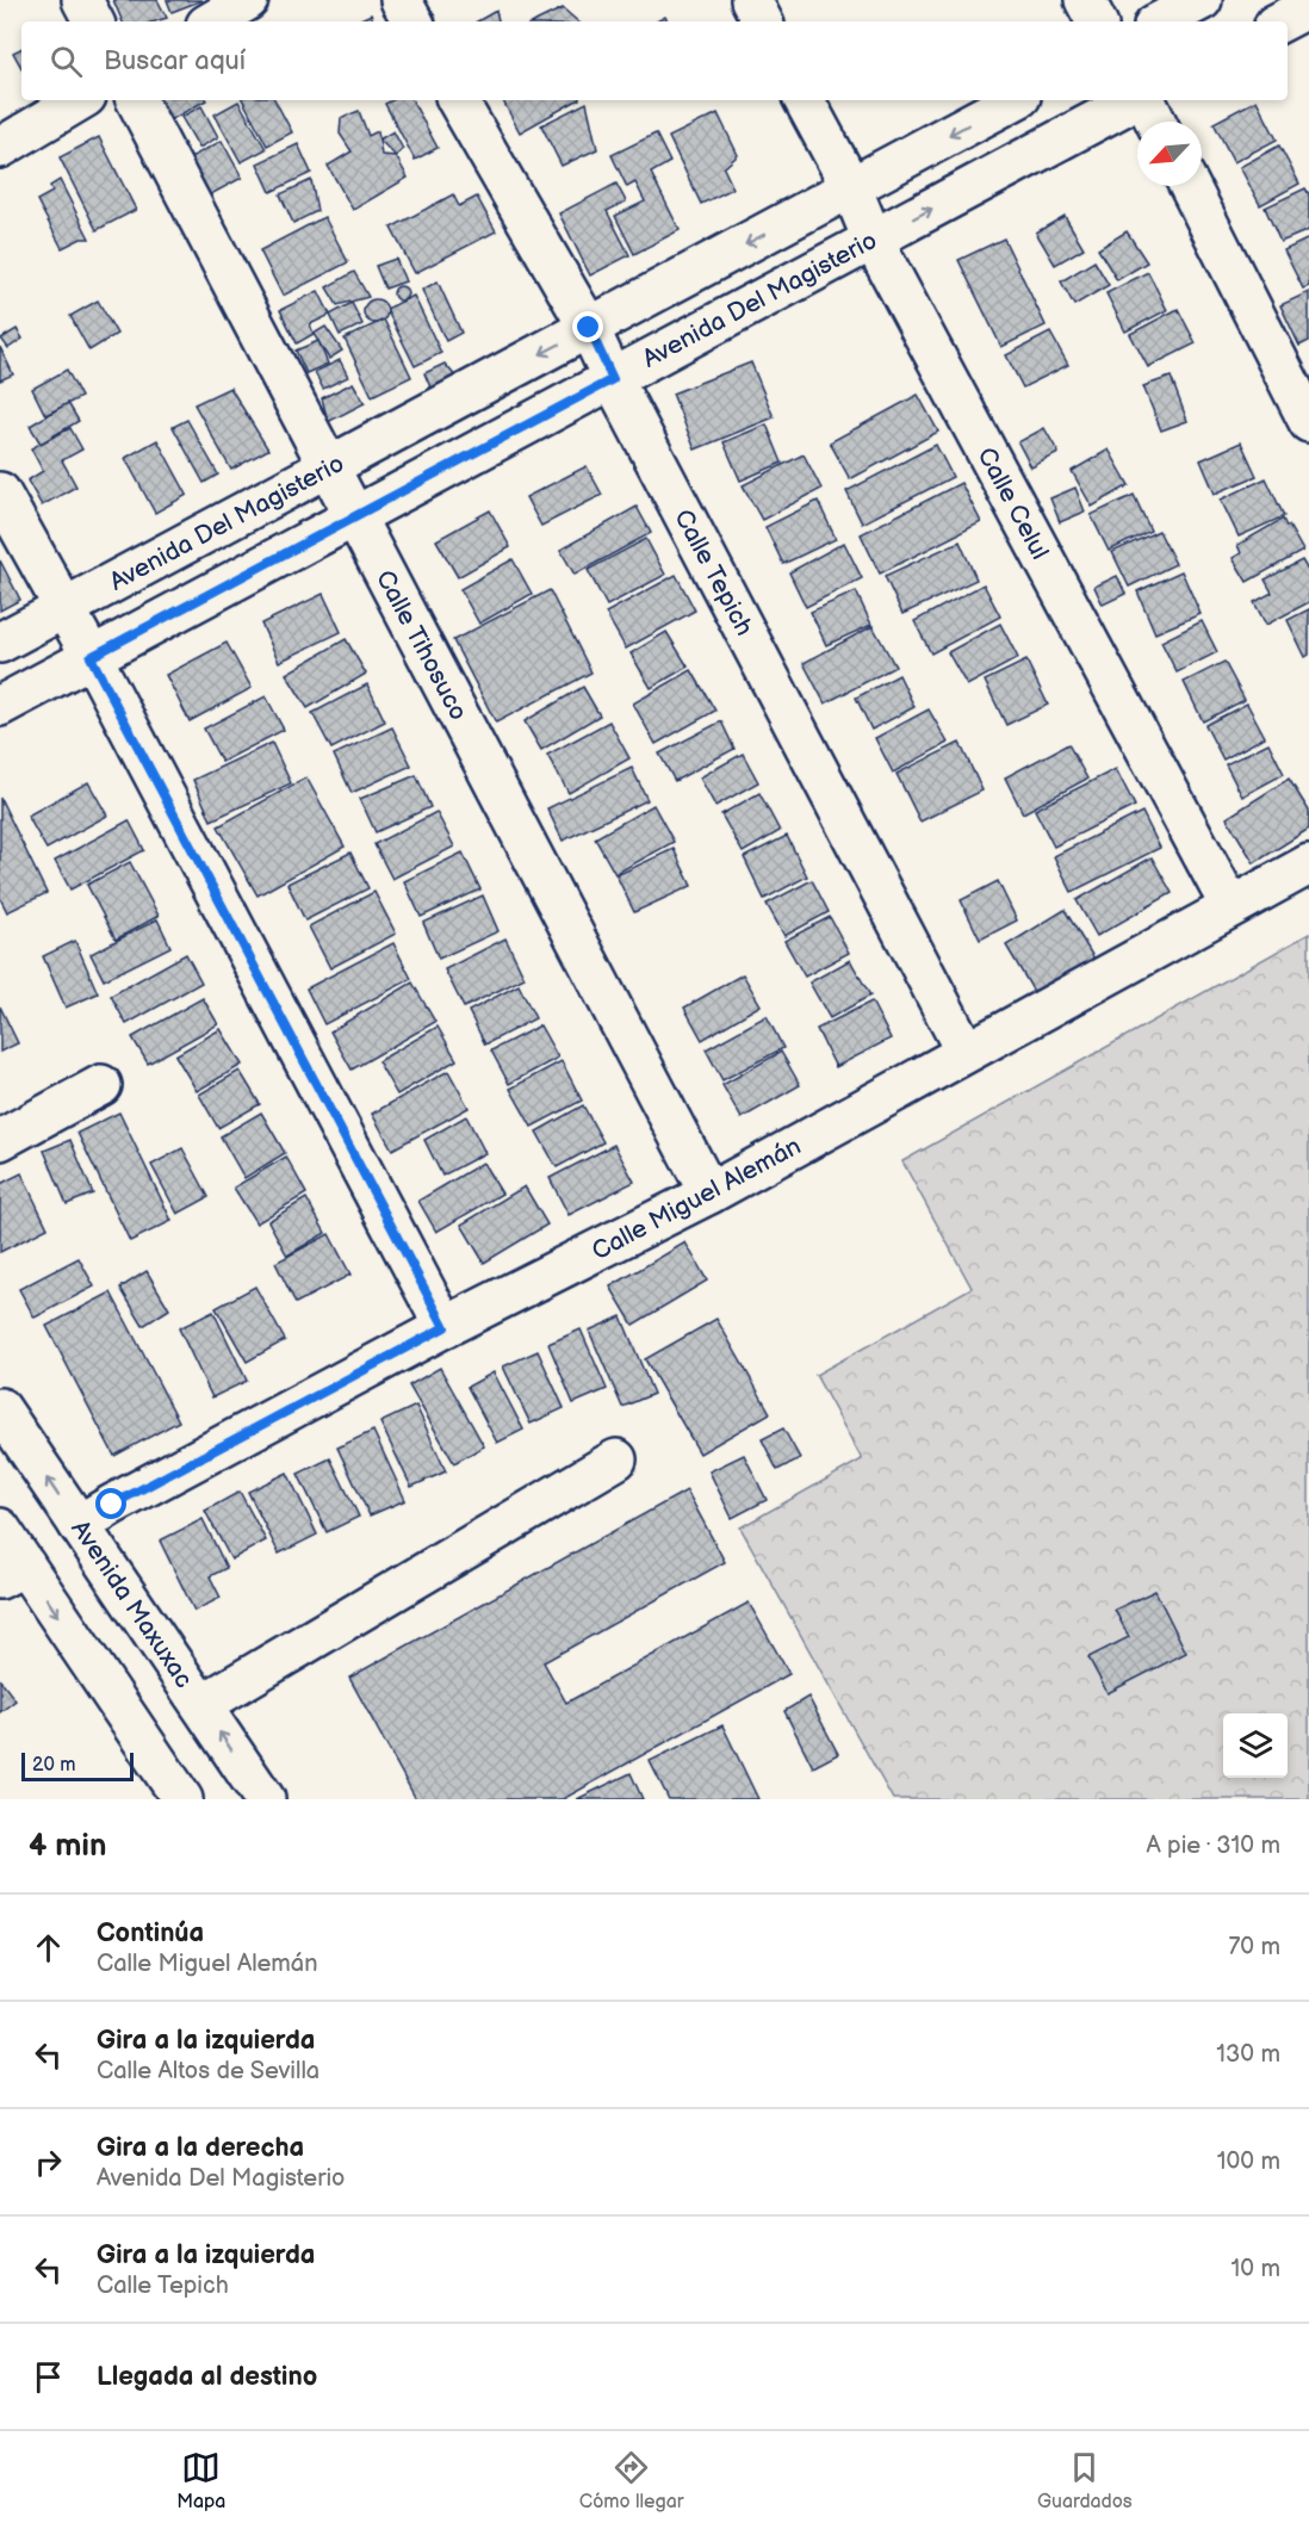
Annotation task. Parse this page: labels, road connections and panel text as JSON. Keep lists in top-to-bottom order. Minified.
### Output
{"streets":{"street":["Avenida Del Magisterio","Calle Celul","Calle Tepich","Calle Tihosuco","Calle Miguel Alemán","Avenida Maxuxac"]},"crossings":[["Avenida Del Magisterio","Calle Celul"],["Avenida Del Magisterio","Calle Tepich"],["Avenida Del Magisterio","Calle Tihosuco"],["Calle Celul","Calle Miguel Alemán"],["Calle Tepich","Calle Miguel Alemán"],["Calle Tihosuco","Calle Miguel Alemán"],["Calle Miguel Alemán","Avenida Maxuxac"]],"scale_bar":"20 m","north":"bottom left","page":{"search":"Buscar aquí","scale":"20 m","heading":["4 min","A pie · 310 m"],"list":[["Continúa","Calle Miguel Alemán","70 m"],["Gira a la izquierda","Calle Altos de Sevilla","130 m"],["Gira a la derecha","Avenida Del Magisterio","100 m"],["Gira a la izquierda","Calle Tepich","10 m"],"Llegada al destino"],"nav":["Mapa","Cómo llegar","Guardados"]}}
